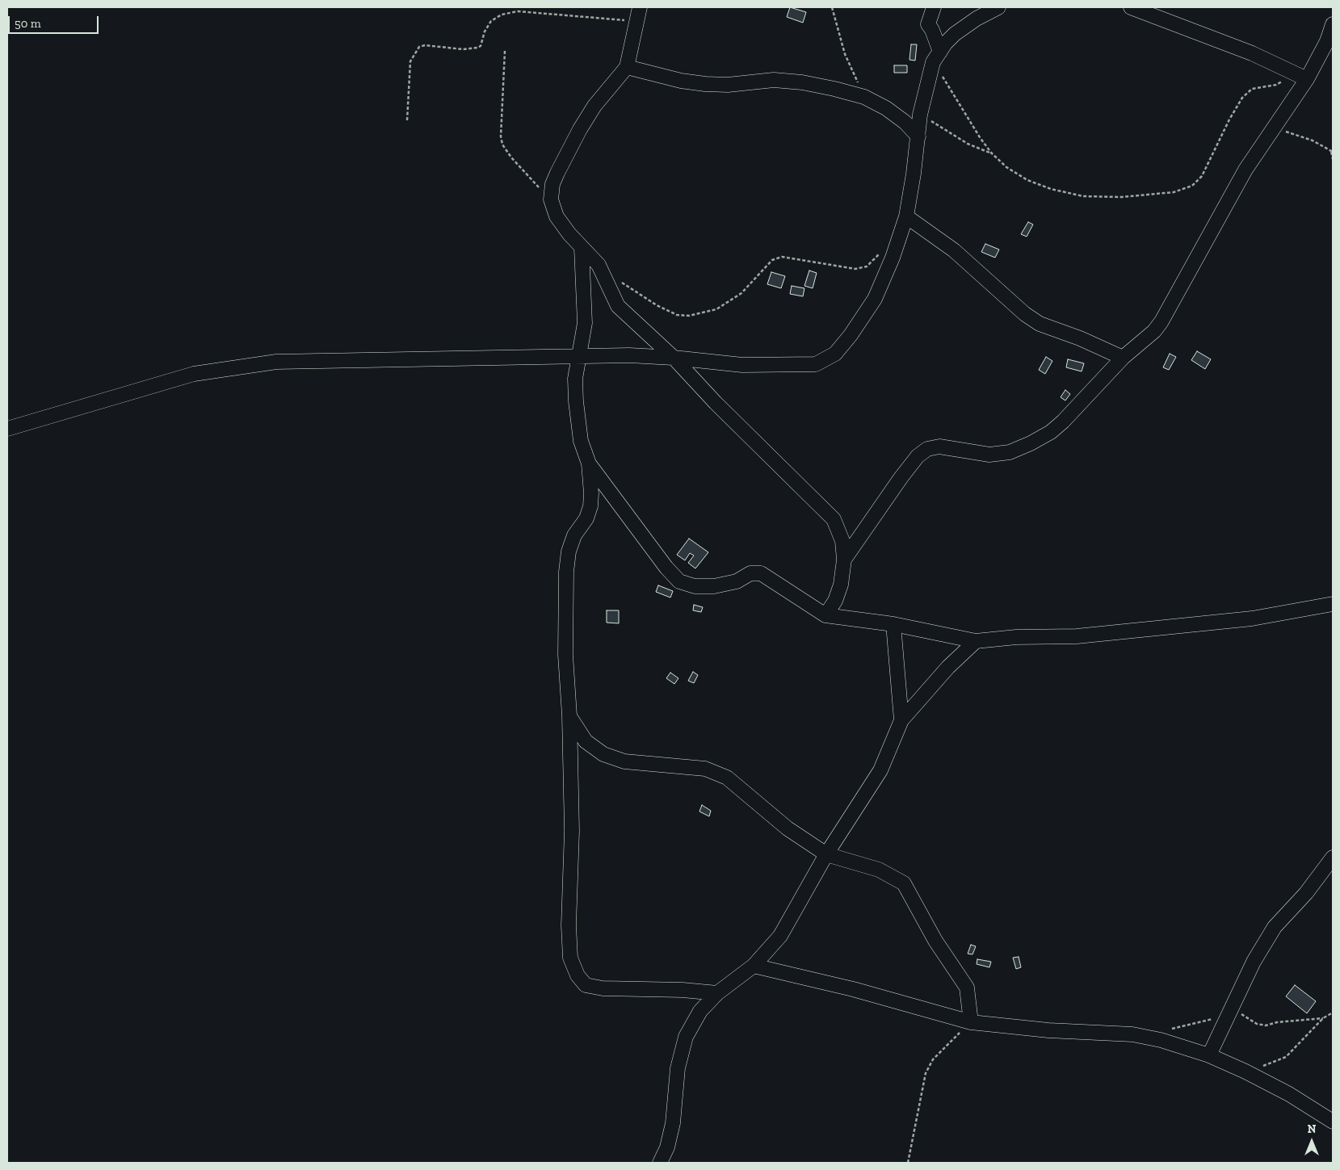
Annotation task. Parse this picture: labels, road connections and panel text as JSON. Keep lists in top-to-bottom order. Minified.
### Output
{"scale_bar":"50 m","north":"top"}
